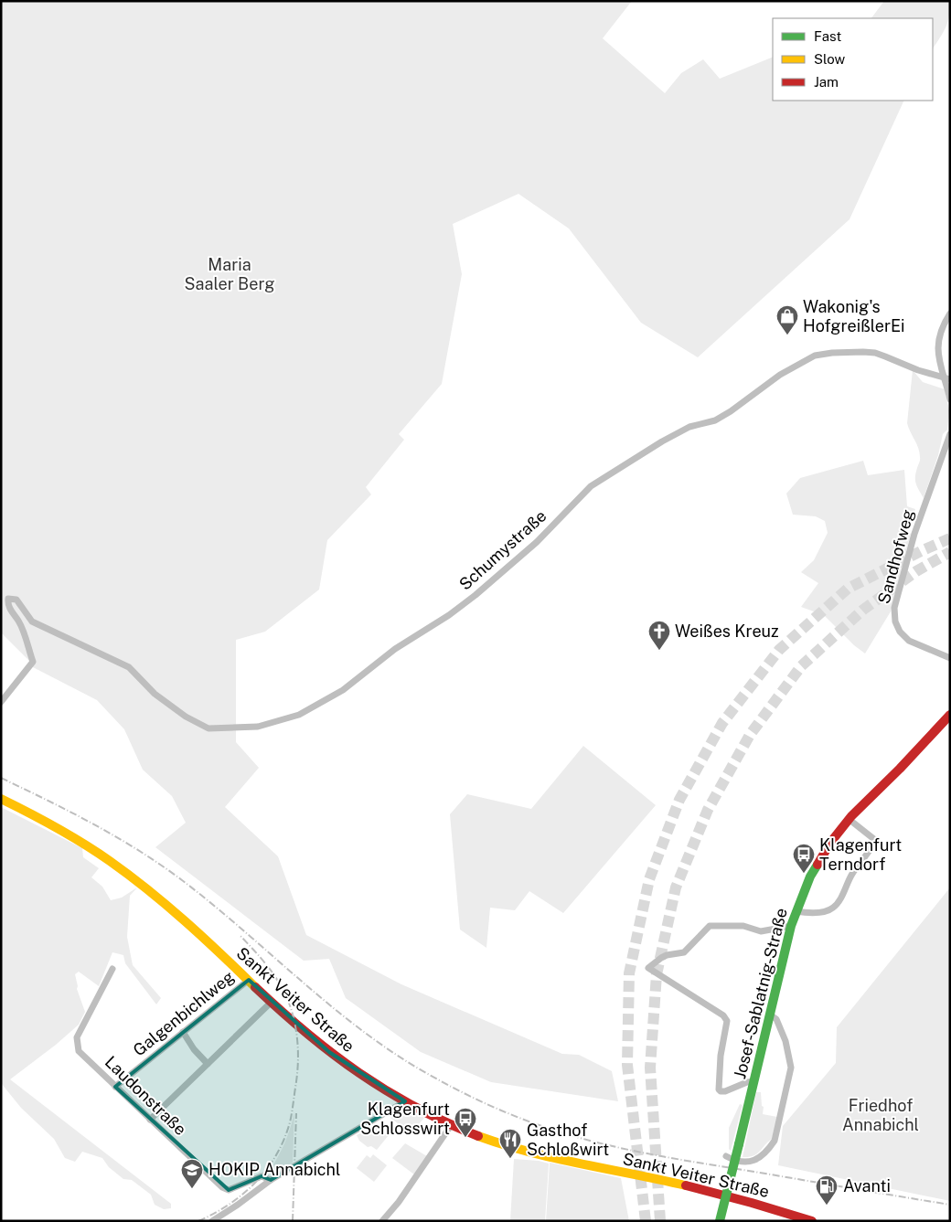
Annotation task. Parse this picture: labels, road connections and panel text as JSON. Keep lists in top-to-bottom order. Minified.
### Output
{"streets":{"main road":["Josef-Sablatnig-Straße","Sankt Veiter Straße"],"street":["Schumystraße","Sandhofweg","Galgenbichlweg","Laudonstraße"]},"crossings":[["Sankt Veiter Straße","Galgenbichlweg"],["Sankt Veiter Straße","Laudonstraße"],["Galgenbichlweg","Laudonstraße"]],"parks":["Maria Saaler Berg","Friedhof Annabichl"],"places":{"shop":["Wakonig's HofgreißlerEi"],"church":["Weißes Kreuz"],"bus stop":["Klagenfurt Terndorf","Klagenfurt Schlosswirt"],"restaurant":["Gasthof Schloßwirt"],"school or university":["HOKIP Annabichl"],"fuel station":["Avanti"]},"legend":["Fast","Slow","Jam"]}
